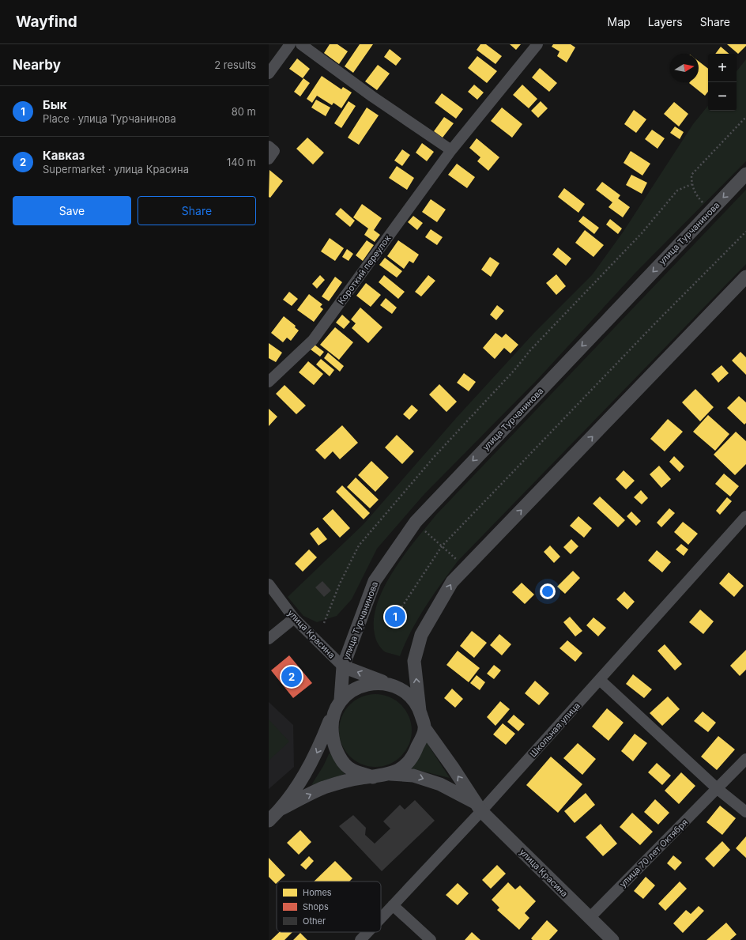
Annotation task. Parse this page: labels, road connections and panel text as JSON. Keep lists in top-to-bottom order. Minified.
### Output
{"streets":{"street":["улица Турчанинова","Короткий переулок","улица Красина","Школьная улица","улица 70 лет Октября"]},"crossings":[["улица Турчанинова","улица Красина"],["улица Красина","Школьная улица"],["улица Красина","улица 70 лет Октября"]],"legend":["Homes","Shops","Other"],"north":"right","page":{"header":"Wayfind","nav":["Map","Layers","Share"],"heading":["Nearby","2 results"],"map_buttons":["+","−"],"list":[{"mark":"1","name":"Бык","note":"Place · улица Турчанинова","value":"80 m"},{"mark":"2","name":"Кавказ","note":"Supermarket · улица Красина","value":"140 m"}],"buttons":["Save","Share"],"pins":["1","2"]}}
